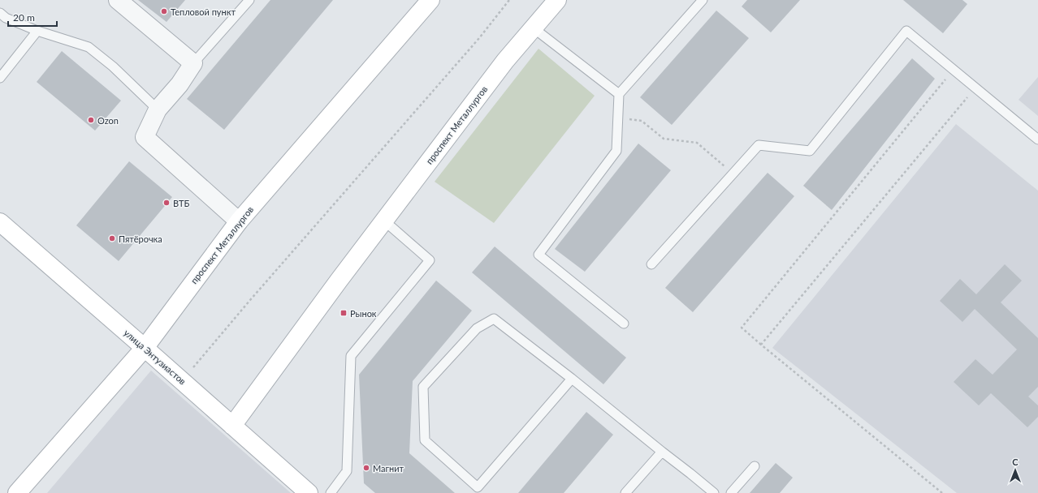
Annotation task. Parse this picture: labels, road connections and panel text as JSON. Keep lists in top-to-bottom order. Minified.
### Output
{"streets":{"street":["проспект Металлургов","улица Энтузиастов"]},"crossings":[["проспект Металлургов","улица Энтузиастов"]],"places":{"other":["Тепловой пункт","Ozon","ВТБ","Пятёрочка","Магнит"],"transit":["Рынок"]},"scale_bar":"20 m","north":"top"}
